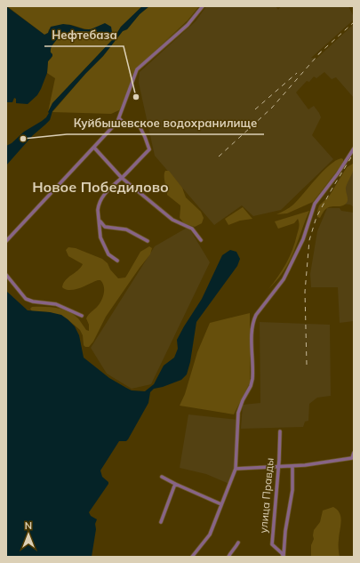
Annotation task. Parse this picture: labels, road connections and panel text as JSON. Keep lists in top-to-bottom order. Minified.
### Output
{"streets":{"street":["улица Правды"]},"districts":["Новое Победилово"],"places":["Нефтебаза","Куйбышевское водохранилище"],"north":"top"}
